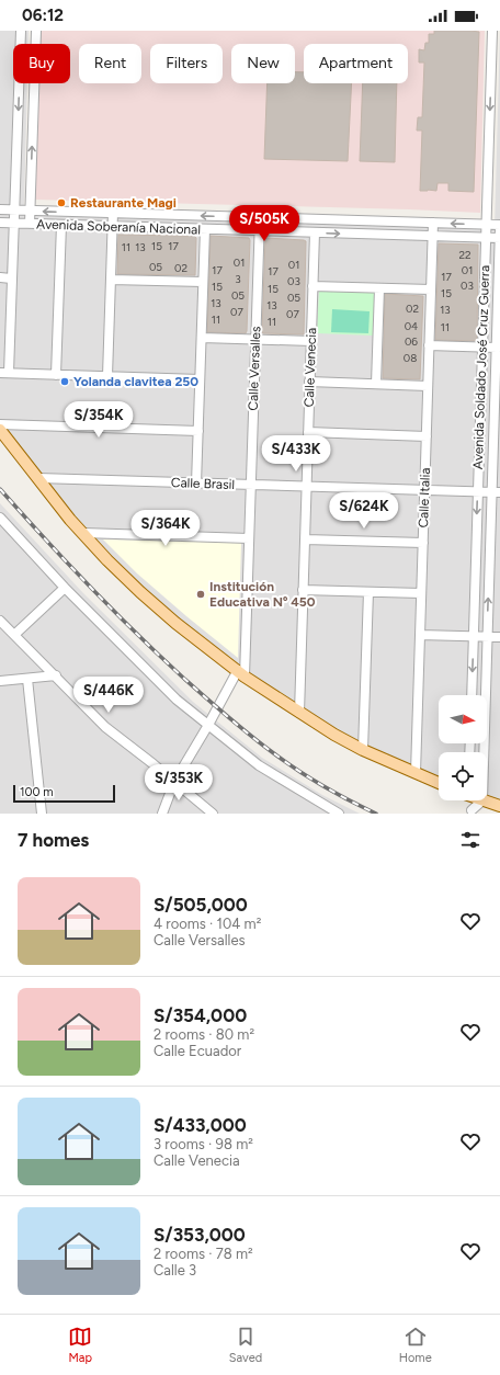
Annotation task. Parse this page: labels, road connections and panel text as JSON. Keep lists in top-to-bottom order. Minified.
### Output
{"streets":{"street":["Avenida Soberanía Nacional","Calle Venecia","Avenida Soldado José Cruz Guerra","Calle Versalles","Calle Brasil","Calle Italia"]},"crossings":[["Avenida Soberanía Nacional","Calle Venecia"],["Avenida Soberanía Nacional","Avenida Soldado José Cruz Guerra"],["Avenida Soberanía Nacional","Calle Versalles"],["Avenida Soberanía Nacional","Calle Italia"],["Calle Venecia","Calle Brasil"],["Avenida Soldado José Cruz Guerra","Calle Brasil"],["Calle Versalles","Calle Brasil"],["Calle Brasil","Calle Italia"]],"places":["Restaurante Magi","Yolanda clavitea 250","Institución Educativa Nº 450"],"house_numbers":["15","17","11","13","22","01","01","05","02","17","01","17","17","3","03","03","15","15","15","05","05","13","13","02","13","07","07","11","11","04","11","06","08"],"scale_bar":"100 m","north":"right","page":{"status":"06:12","chip":["Buy","Rent","Filters","New","Apartment"],"price":["S/505K","S/354K","S/433K","S/624K","S/364K","S/446K","S/353K"],"scale":"100 m","heading":"7 homes","list":[{"name":"S/505,000","note":"4 rooms · 104 m² · Calle Versalles"},{"name":"S/354,000","note":"2 rooms · 80 m² · Calle Ecuador"},{"name":"S/433,000","note":"3 rooms · 98 m² · Calle Venecia"},{"name":"S/353,000","note":"2 rooms · 78 m² · Calle 3"}],"tabs":["Map","Saved","Home"]}}
